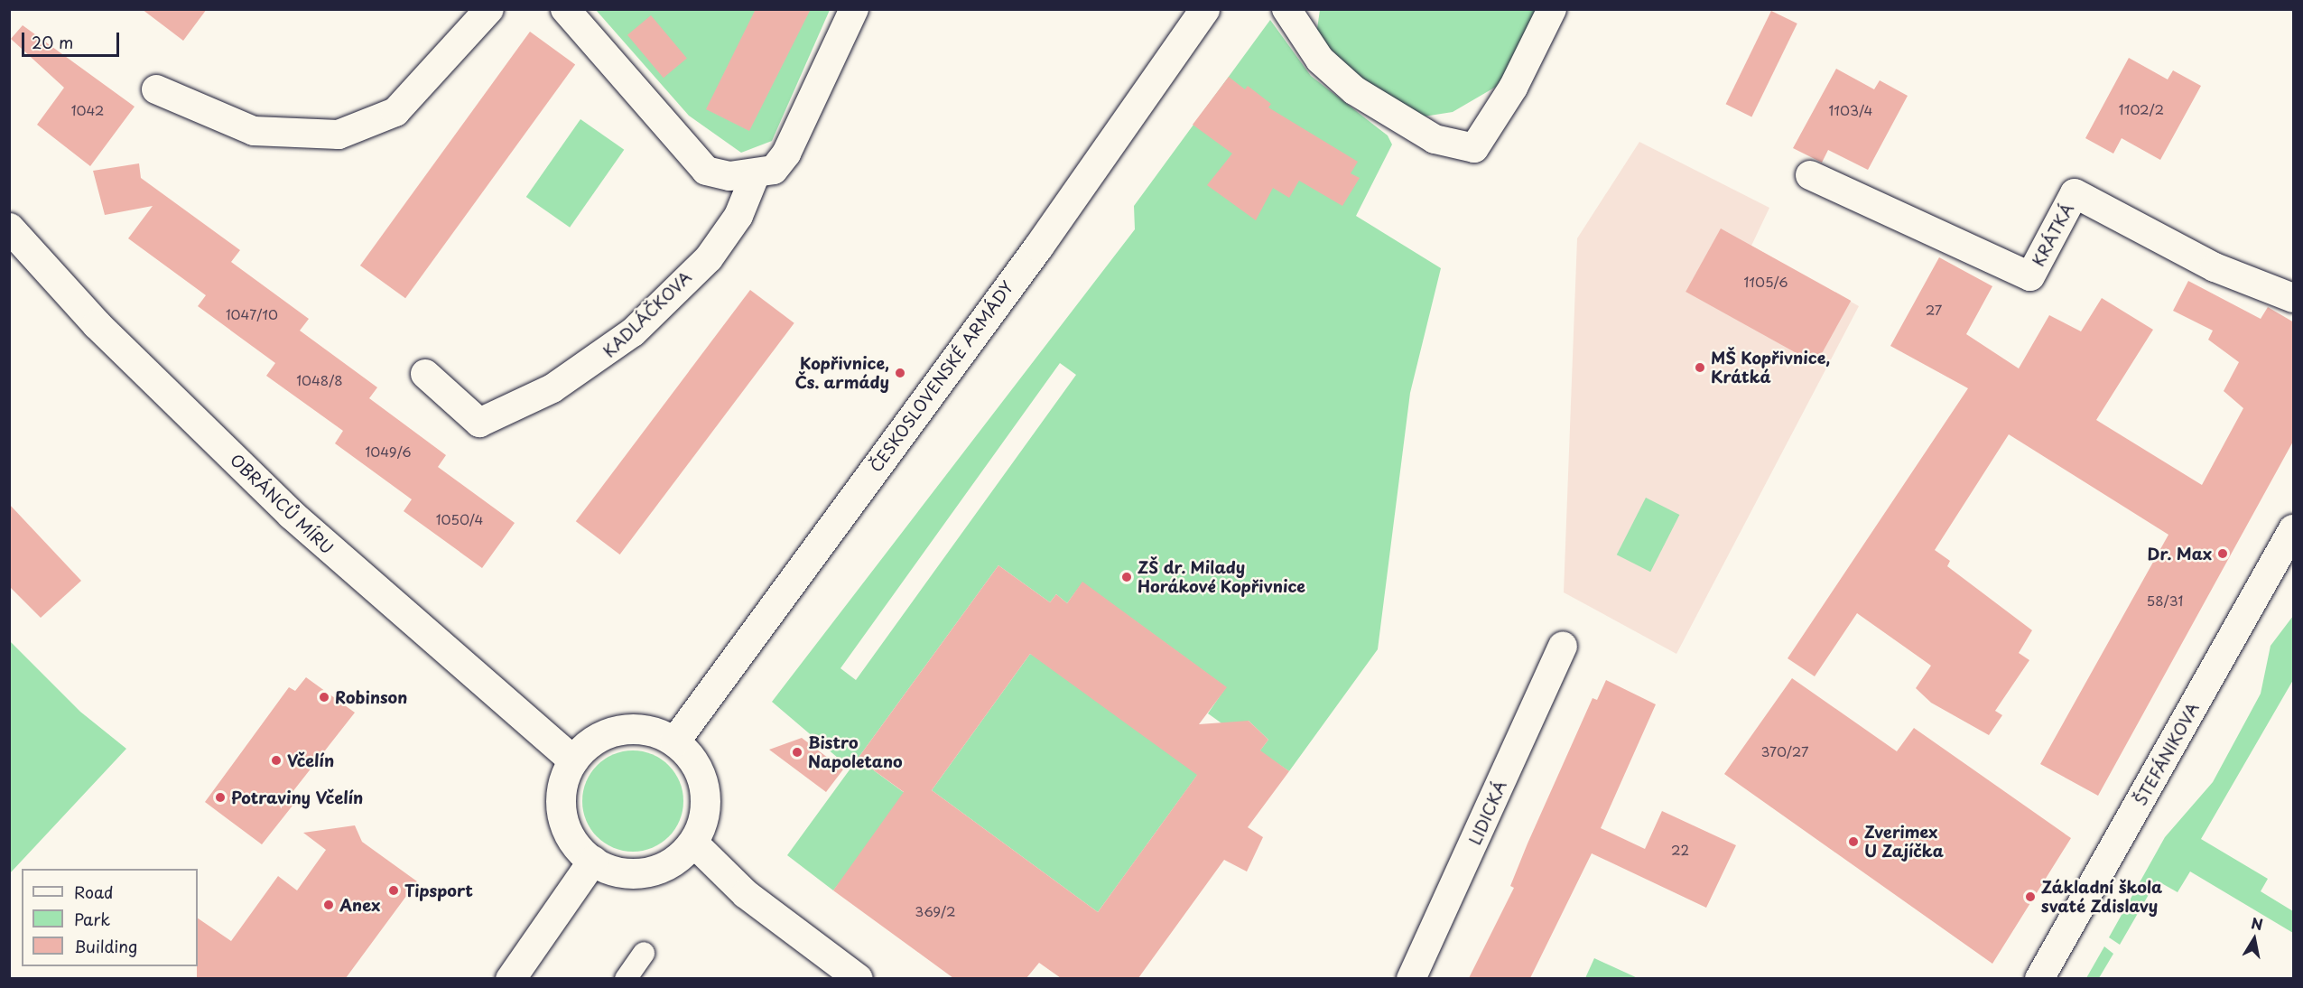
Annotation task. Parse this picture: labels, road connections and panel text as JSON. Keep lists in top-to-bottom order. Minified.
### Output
{"streets":{"main road":["ČESKOSLOVENSKÉ ARMÁDY","OBRÁNCŮ MÍRU"],"street":["KRÁTKÁ","KADLÁČKOVA","ŠTEFÁNIKOVA","LIDICKÁ"]},"crossings":[["ČESKOSLOVENSKÉ ARMÁDY","OBRÁNCŮ MÍRU"]],"places":["MŠ Kopřivnice, Krátká","Kopřivnice, Čs. armády","Dr. Max","ZŠ dr. Milady Horákové Kopřivnice","Robinson","Bistro Napoletano","Včelín","Potraviny Včelín","Zverimex U Zajíčka","Tipsport","Základní škola svaté Zdislavy","Anex"],"house_numbers":["1102/2","1042","1103/4","1105/6","27","1047/10","1048/8","1049/6","1050/4","58/31","370/27","22","369/2"],"legend":["Road","Park","Building"],"scale_bar":"20 m","north":"top"}
